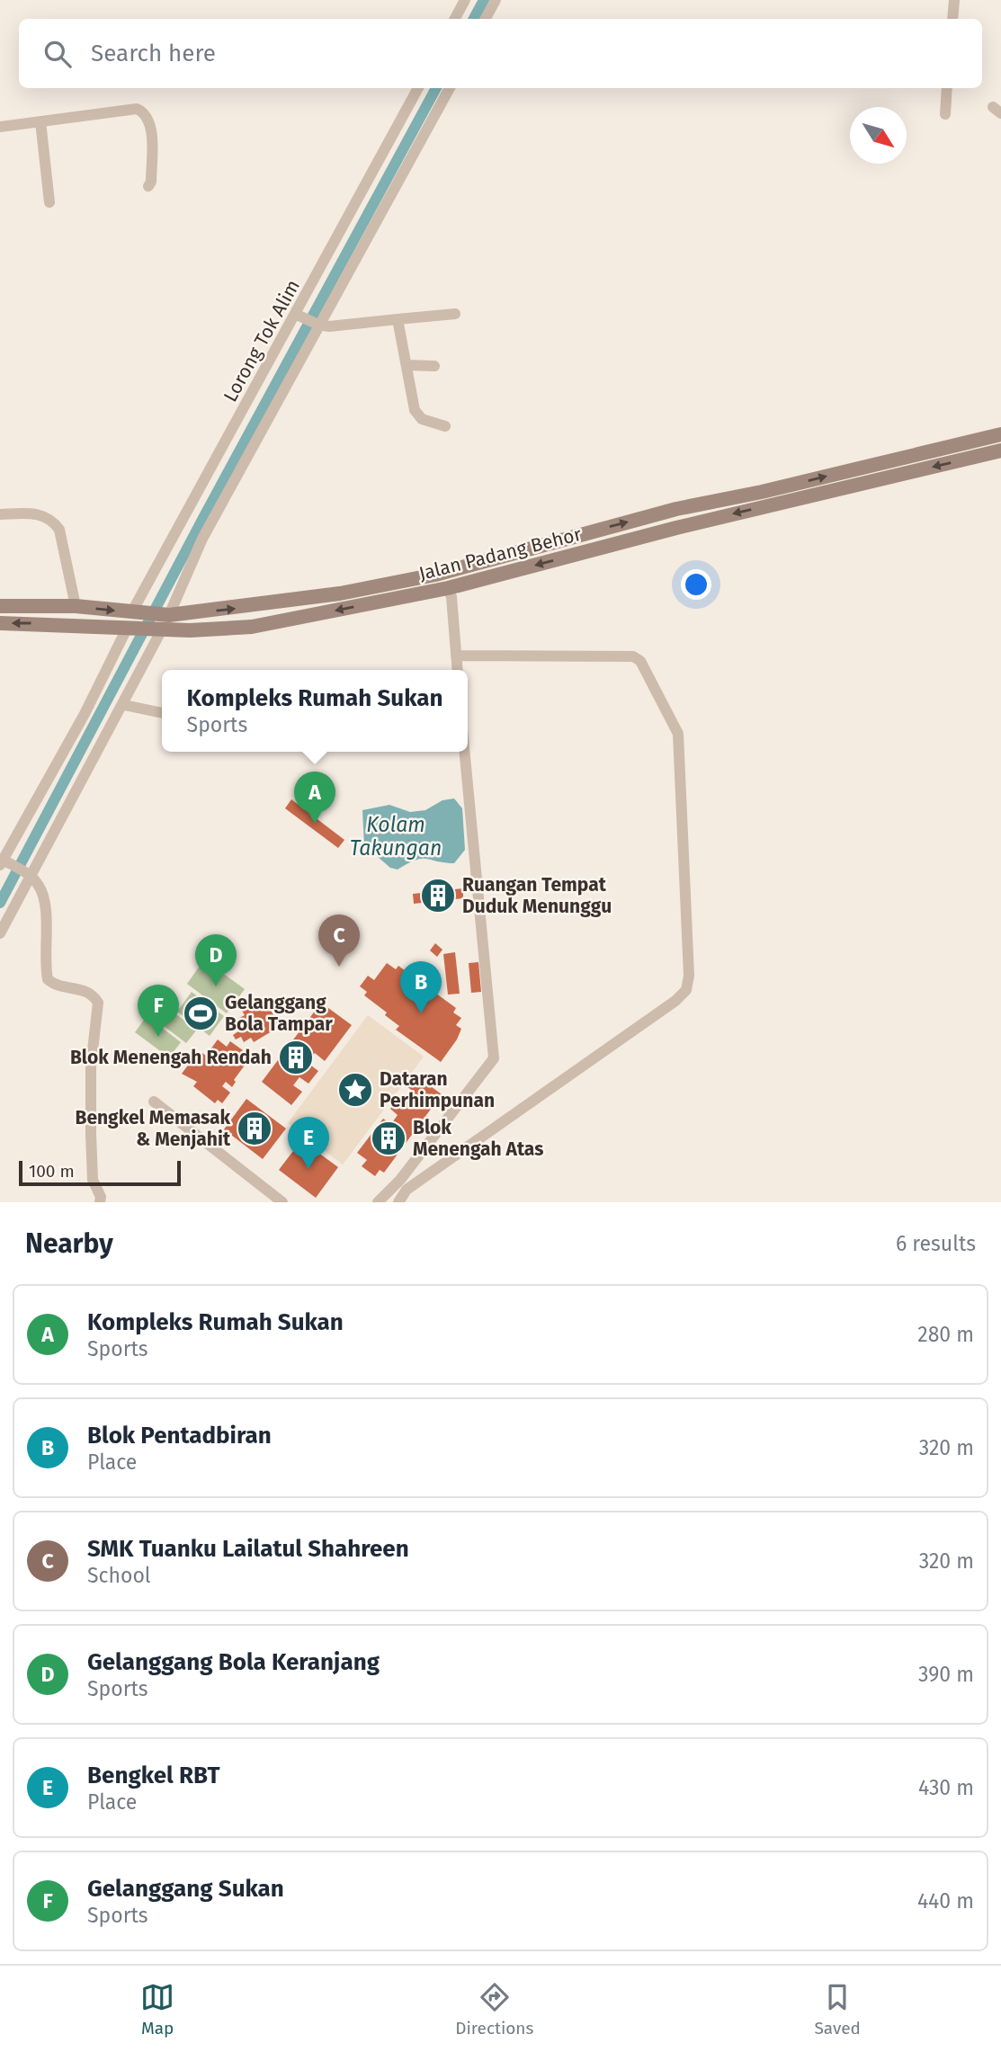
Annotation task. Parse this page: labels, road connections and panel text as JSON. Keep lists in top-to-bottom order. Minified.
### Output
{"streets":{"main road":["Jalan Padang Behor"],"street":["Lorong Tok Alim"]},"crossings":[["Lorong Tok Alim","Jalan Padang Behor"]],"water":["Kolam Takungan"],"places":{"building":["Ruangan Tempat Duduk Menunggu","Blok Menengah Rendah","Bengkel Memasak & Menjahit","Blok Menengah Atas"],"sports":["Gelanggang Bola Tampar"],"place":["Dataran Perhimpunan"]},"scale_bar":"100 m","north":"bottom right","page":{"search":"Search here","popup":["Kompleks Rumah Sukan","Sports"],"pins":["A","C","D","B","F","E"],"scale":"100 m","heading":["Nearby","6 results"],"list":[{"mark":"A","name":"Kompleks Rumah Sukan","note":"Sports","value":"280 m"},{"mark":"B","name":"Blok Pentadbiran","note":"Place","value":"320 m"},{"mark":"C","name":"SMK Tuanku Lailatul Shahreen","note":"School","value":"320 m"},{"mark":"D","name":"Gelanggang Bola Keranjang","note":"Sports","value":"390 m"},{"mark":"E","name":"Bengkel RBT","note":"Place","value":"430 m"},{"mark":"F","name":"Gelanggang Sukan","note":"Sports","value":"440 m"}],"nav":["Map","Directions","Saved"]}}
